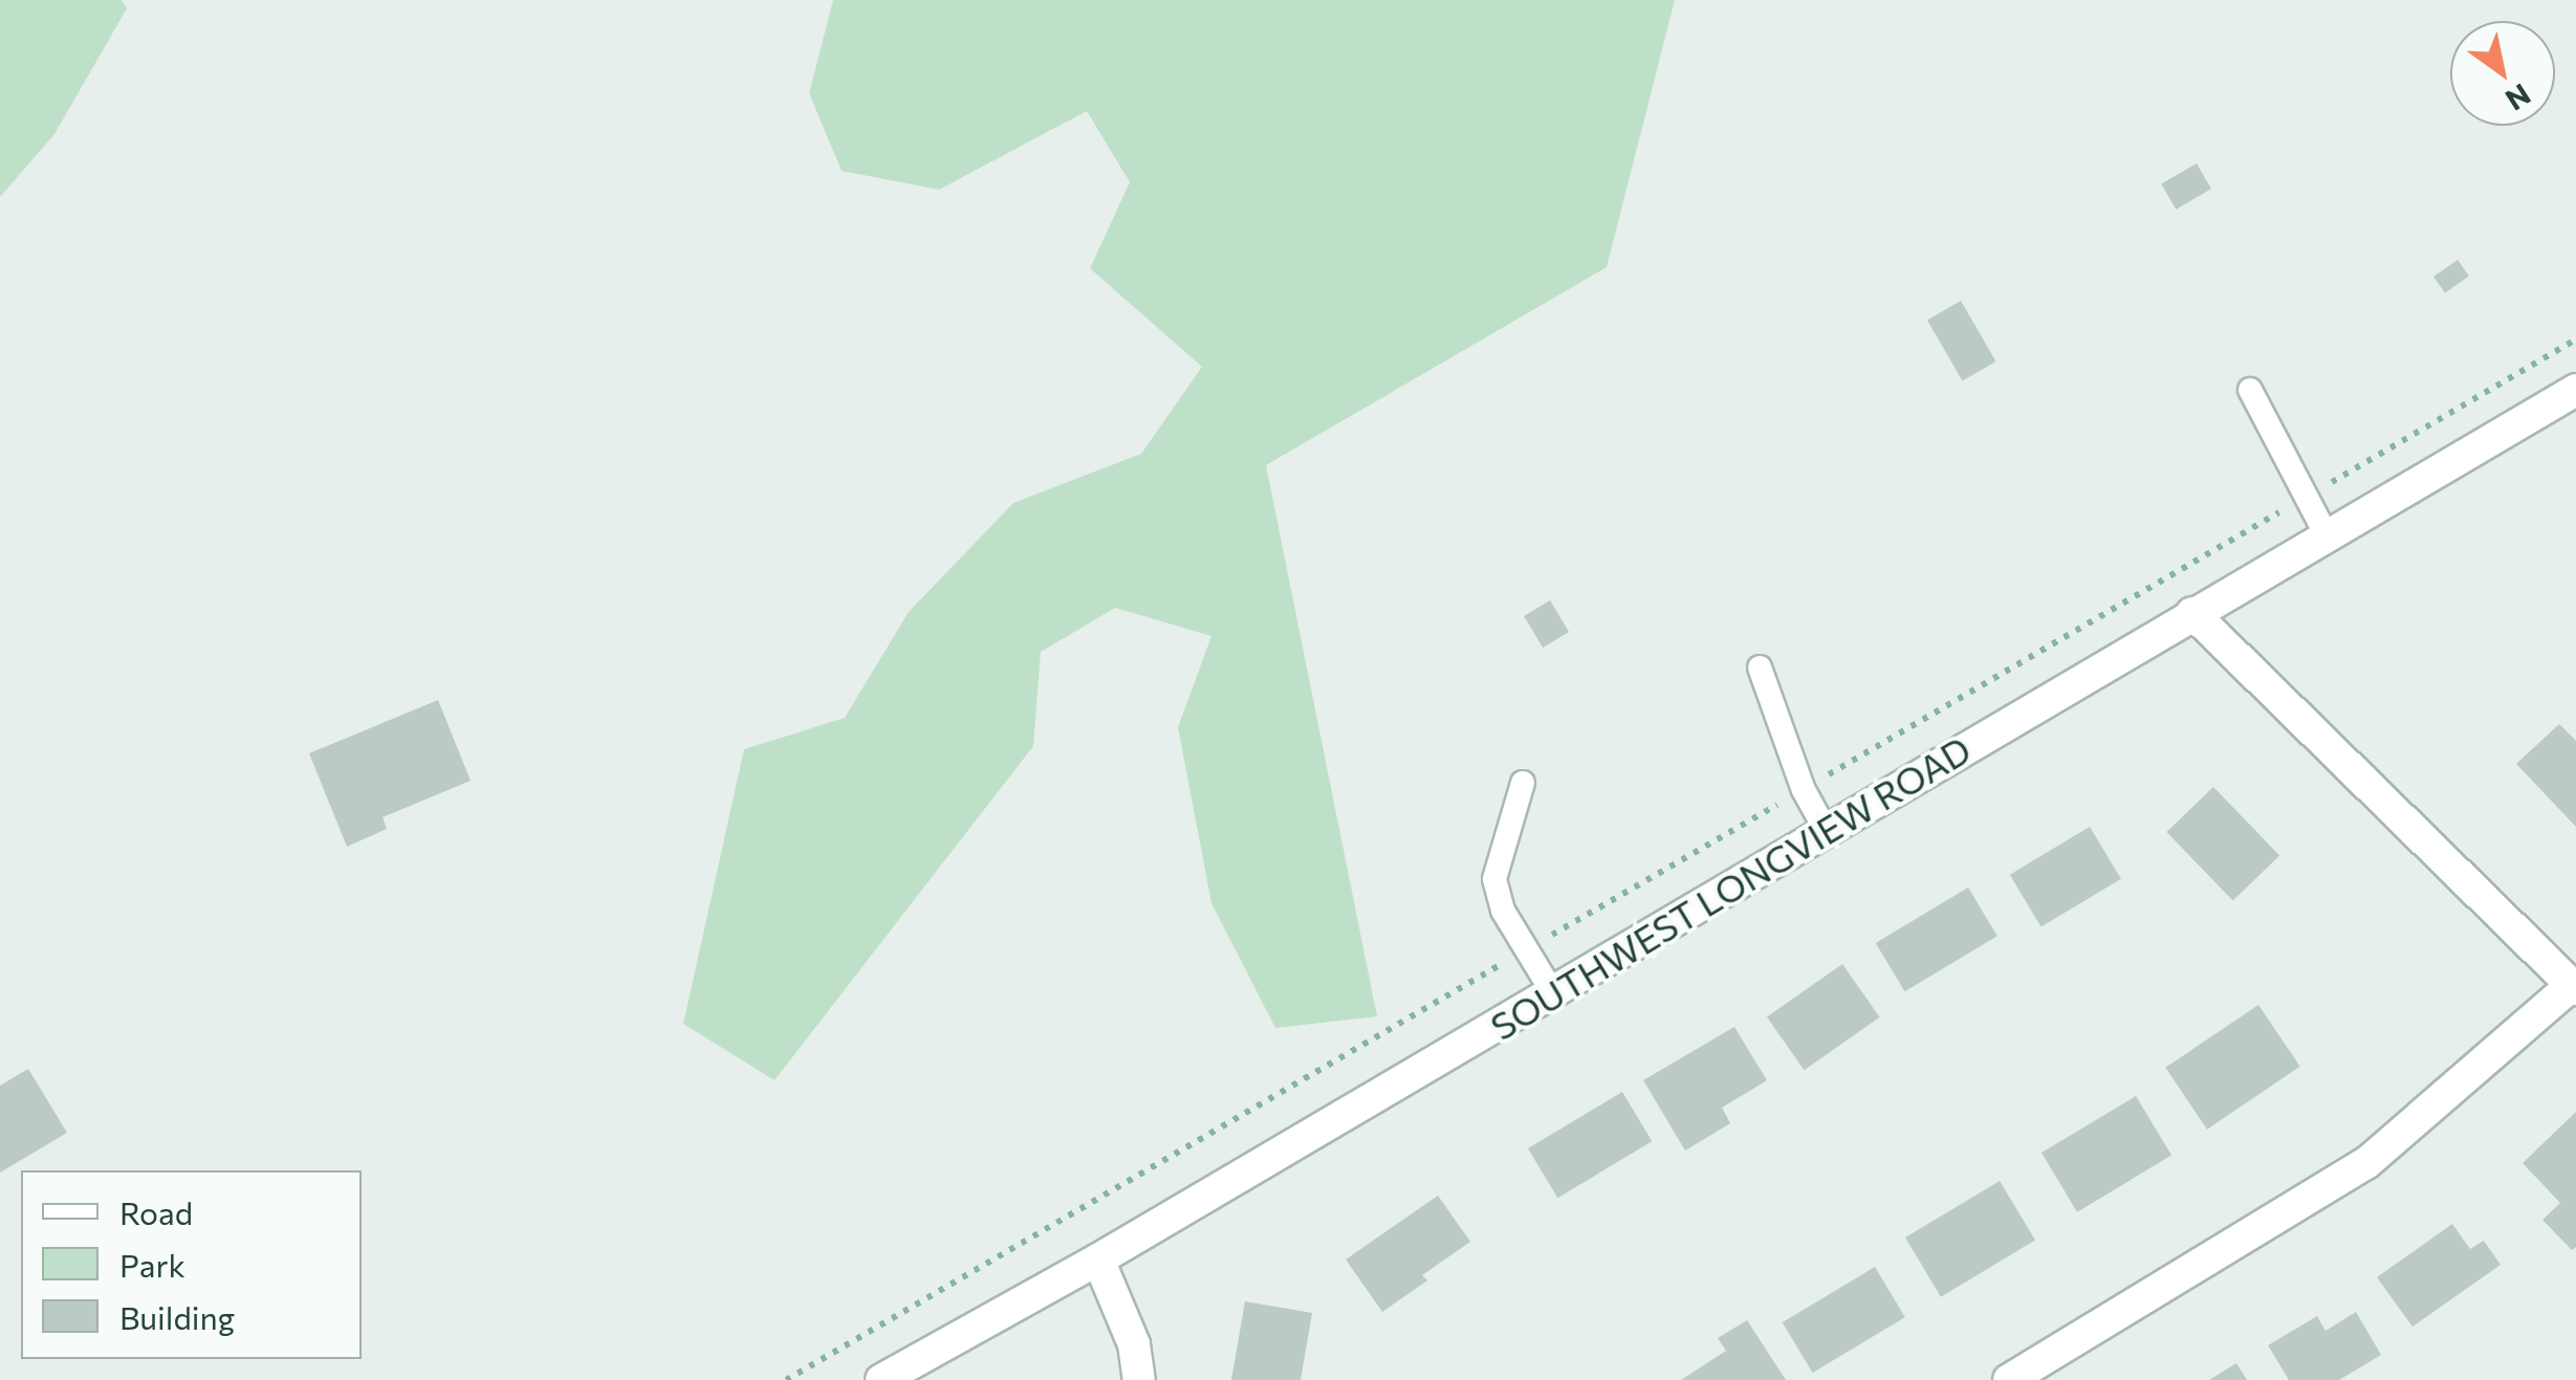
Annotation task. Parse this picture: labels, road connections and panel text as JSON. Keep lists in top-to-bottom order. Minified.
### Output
{"streets":{"street":["SOUTHWEST LONGVIEW ROAD"]},"legend":["Road","Park","Building"],"north":"bottom right"}
